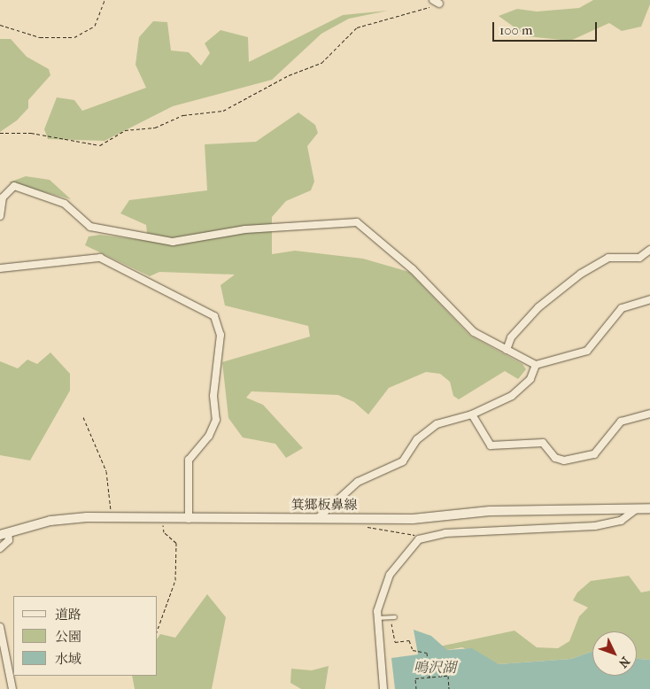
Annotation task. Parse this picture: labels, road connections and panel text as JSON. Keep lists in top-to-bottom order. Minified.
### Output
{"streets":{"main road":["箕郷板鼻線"]},"water":["鳴沢湖"],"legend":["道路","公園","水域"],"scale_bar":"100 m","north":"bottom right"}
